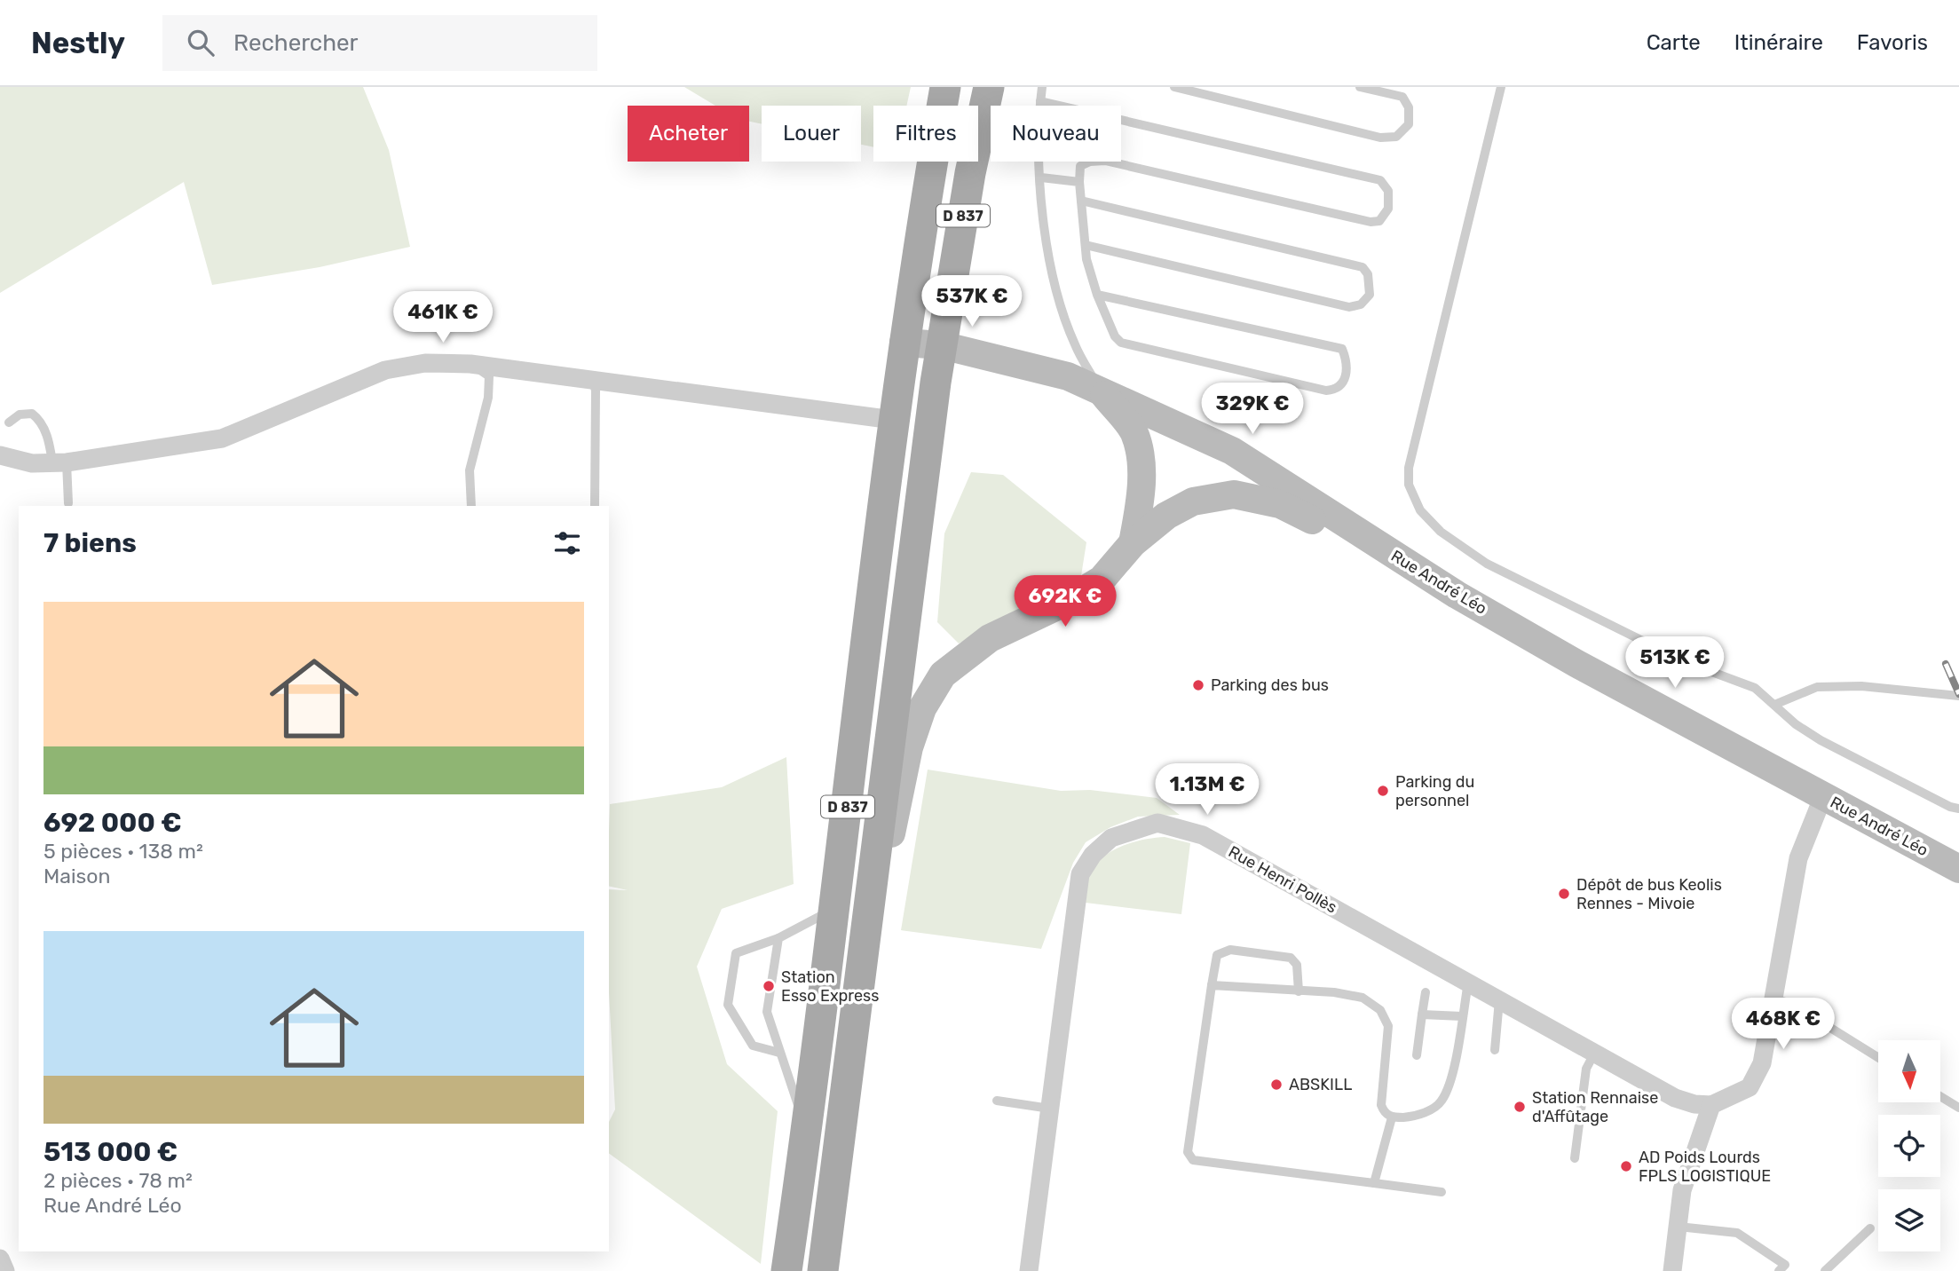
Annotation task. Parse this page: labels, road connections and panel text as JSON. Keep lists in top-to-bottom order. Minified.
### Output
{"streets":{"main road":["D 837"],"street":["Rue André Léo","Rue Henri Pollès"]},"crossings":[["D 837","Rue André Léo"]],"places":["Parking des bus","Parking du personnel","Dépôt de bus Keolis Rennes - Mivoie","Station Esso Express","ABSKILL","Station Rennaise d'Affûtage","AD Poids Lourds FPLS LOGISTIQUE"],"north":"bottom","page":{"header":"Nestly","search":"Rechercher","nav":["Carte","Itinéraire","Favoris"],"chip":["Acheter","Louer","Filtres","Nouveau"],"price":["537K €","461K €","329K €","692K €","513K €","1.13M €","468K €"],"heading":"7 biens","list":[{"name":"692 000 €","note":"5 pièces · 138 m² · Maison"},{"name":"513 000 €","note":"2 pièces · 78 m² · Rue André Léo"}]}}
